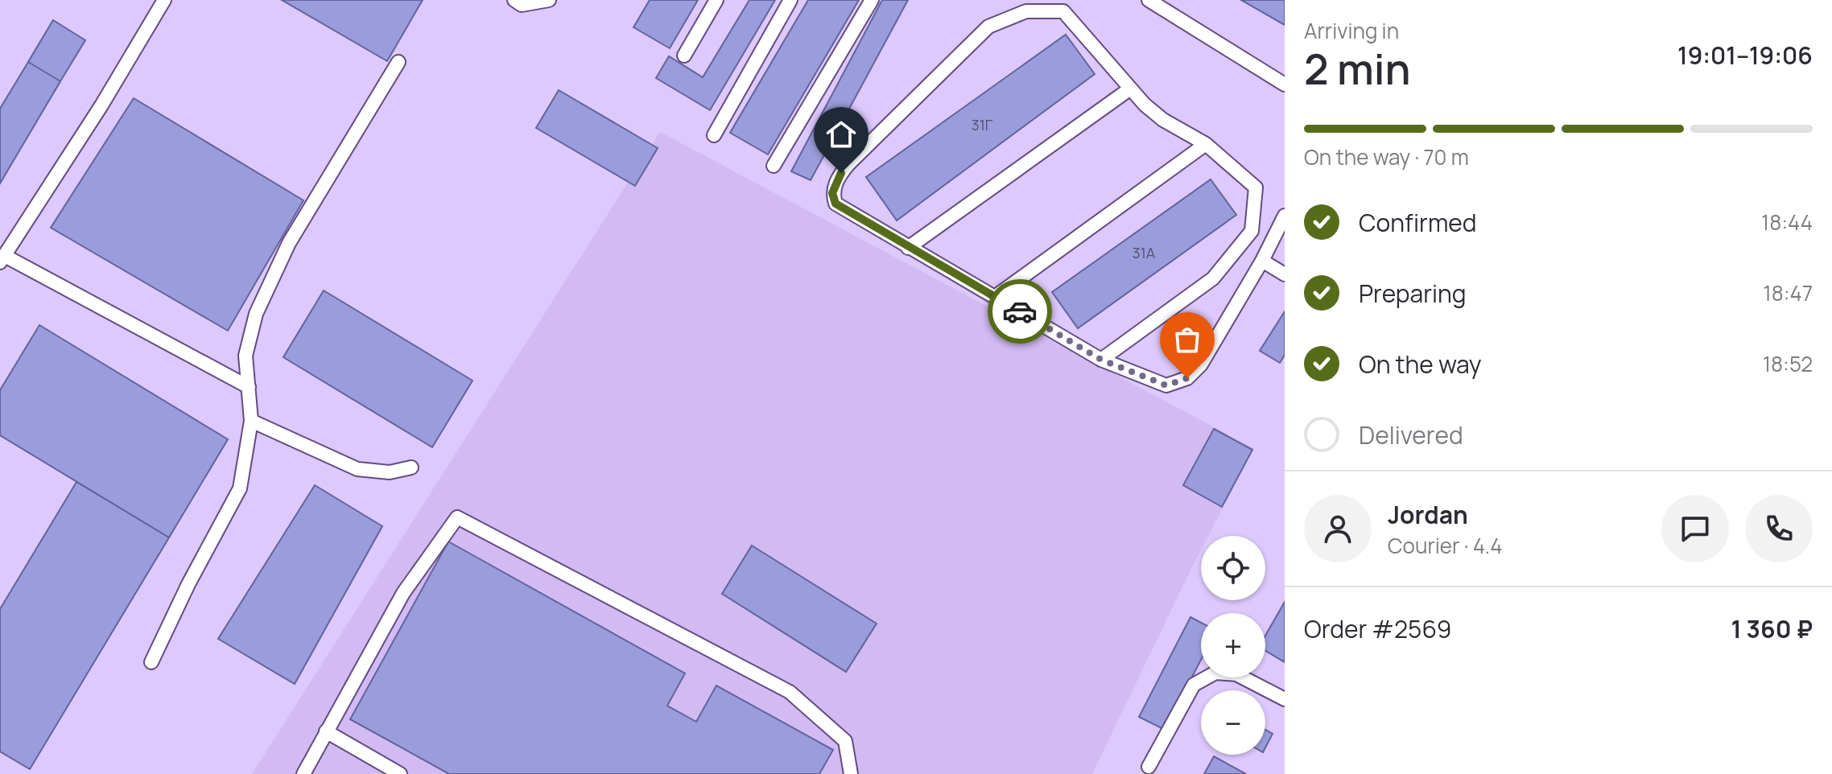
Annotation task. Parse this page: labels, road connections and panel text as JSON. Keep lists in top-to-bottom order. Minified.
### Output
{"house_numbers":["31Г","31А"],"page":{"heading":["2 min","Arriving in","19:01–19:06"],"panel":["Jordan","Courier · 4.4","Order #2569","1 360 ₽"],"bar":"On the way · 70 m","list":[["Confirmed","18:44"],["Preparing","18:47"],["On the way","18:52"],"Delivered"],"map_buttons":["+","−"]}}
